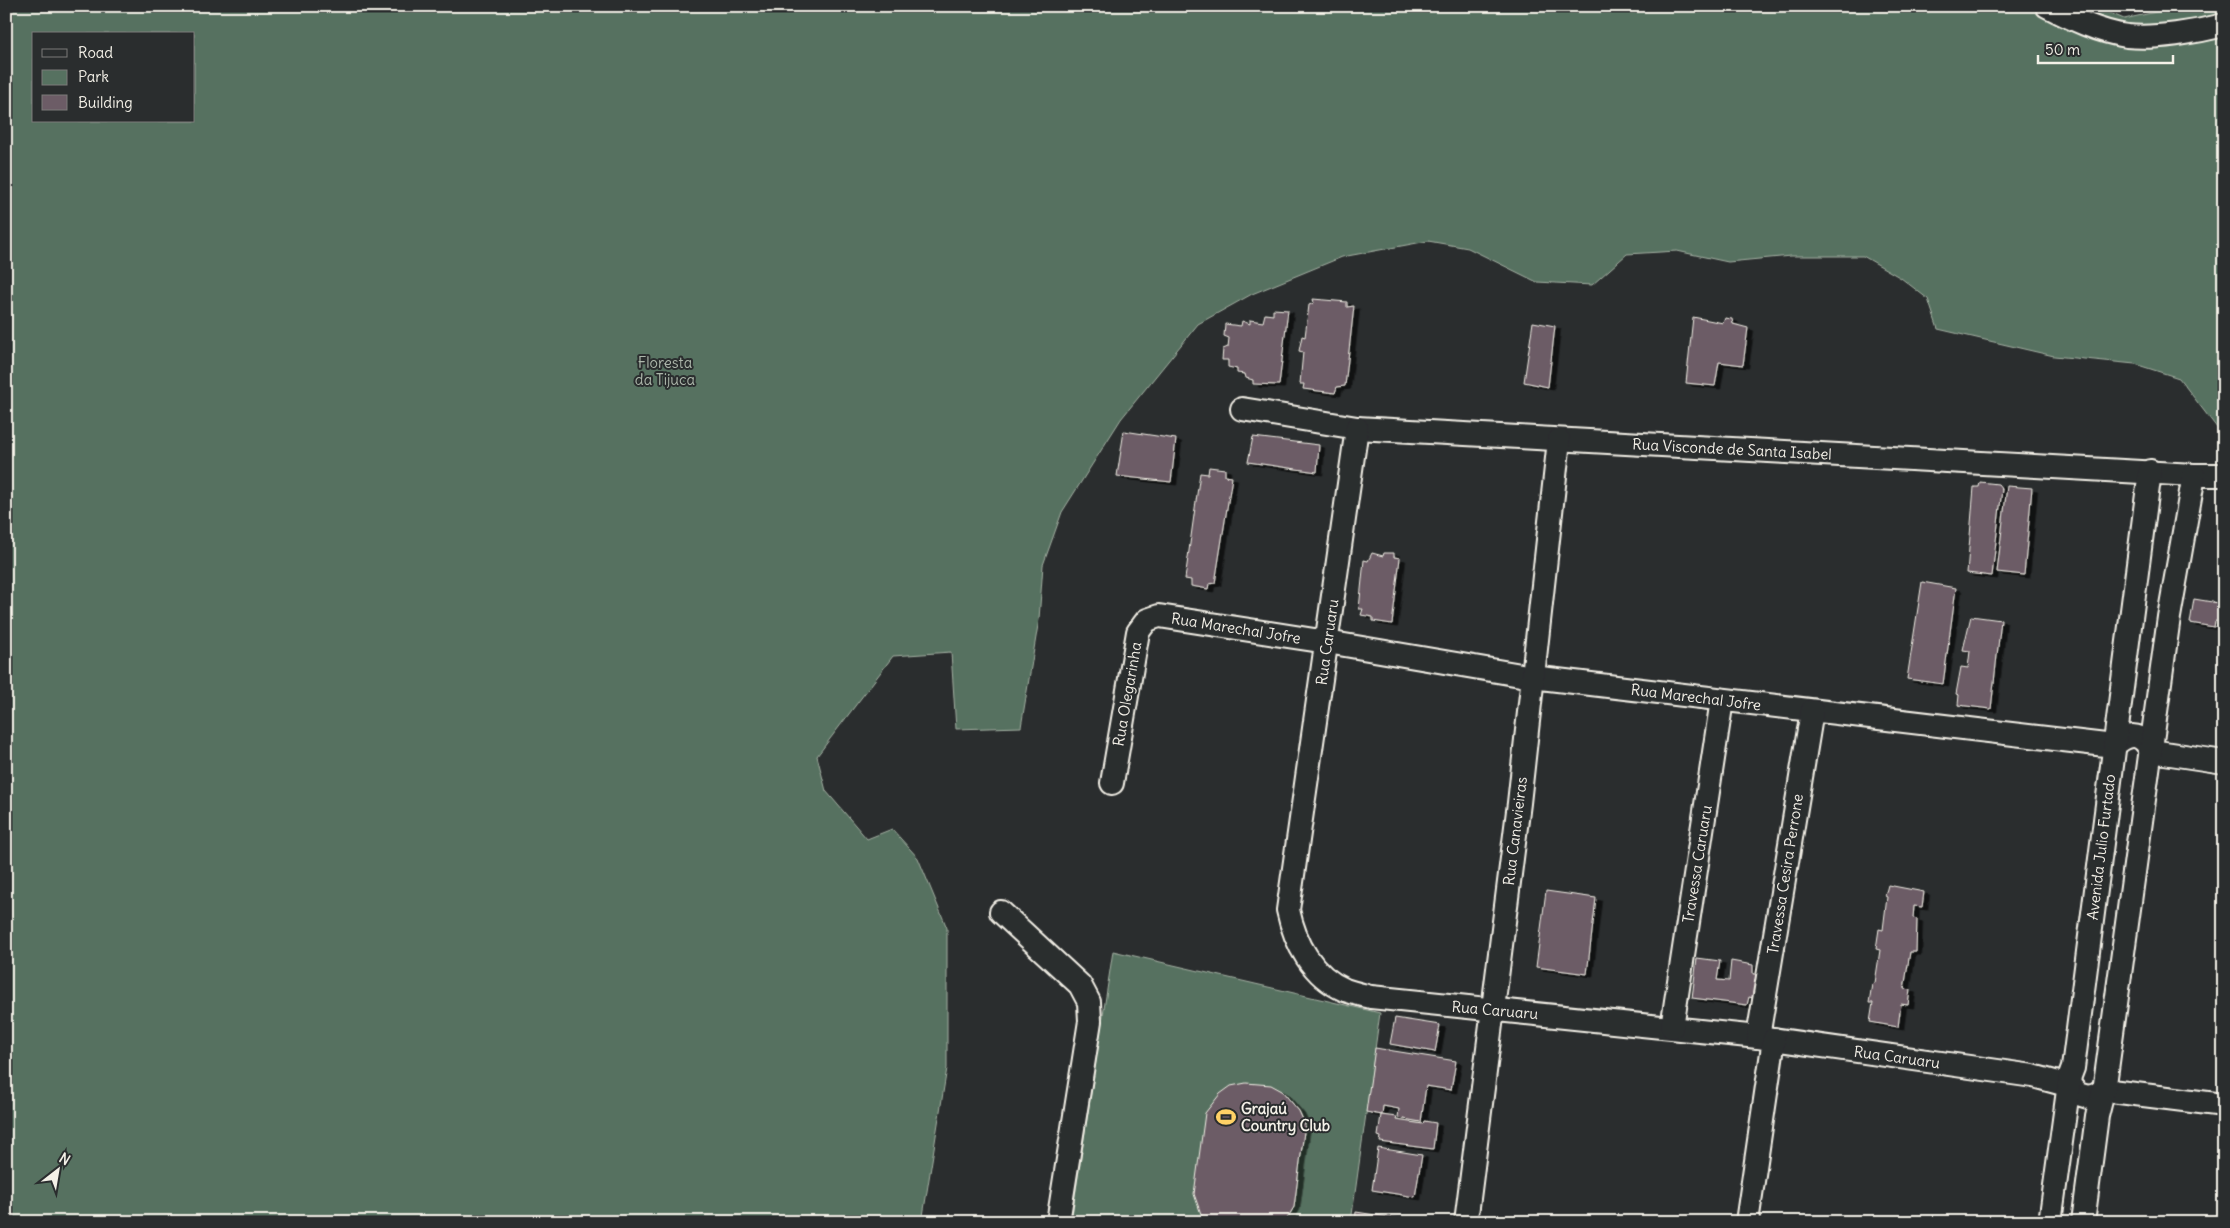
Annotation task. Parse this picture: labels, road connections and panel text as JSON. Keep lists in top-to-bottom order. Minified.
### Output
{"streets":{"street":["Rua Visconde de Santa Isabel","Rua Marechal Jofre","Rua Caruaru","Rua Olegarinha","Rua Canavieiras","Avenida Julio Furtado","Travessa Caruaru","Travessa Cesira Perrone"]},"crossings":[["Rua Visconde de Santa Isabel","Rua Caruaru"],["Rua Visconde de Santa Isabel","Rua Canavieiras"],["Rua Visconde de Santa Isabel","Avenida Julio Furtado"],["Rua Marechal Jofre","Rua Caruaru"],["Rua Marechal Jofre","Rua Olegarinha"],["Rua Marechal Jofre","Rua Canavieiras"],["Rua Marechal Jofre","Avenida Julio Furtado"],["Rua Marechal Jofre","Travessa Caruaru"],["Rua Marechal Jofre","Travessa Cesira Perrone"],["Rua Caruaru","Rua Canavieiras"],["Rua Caruaru","Avenida Julio Furtado"],["Rua Caruaru","Travessa Caruaru"],["Rua Caruaru","Travessa Cesira Perrone"]],"parks":["Floresta da Tijuca"],"places":{"sports":["Grajaú Country Club"]},"legend":["Road","Park","Building"],"scale_bar":"50 m","north":"top right"}
